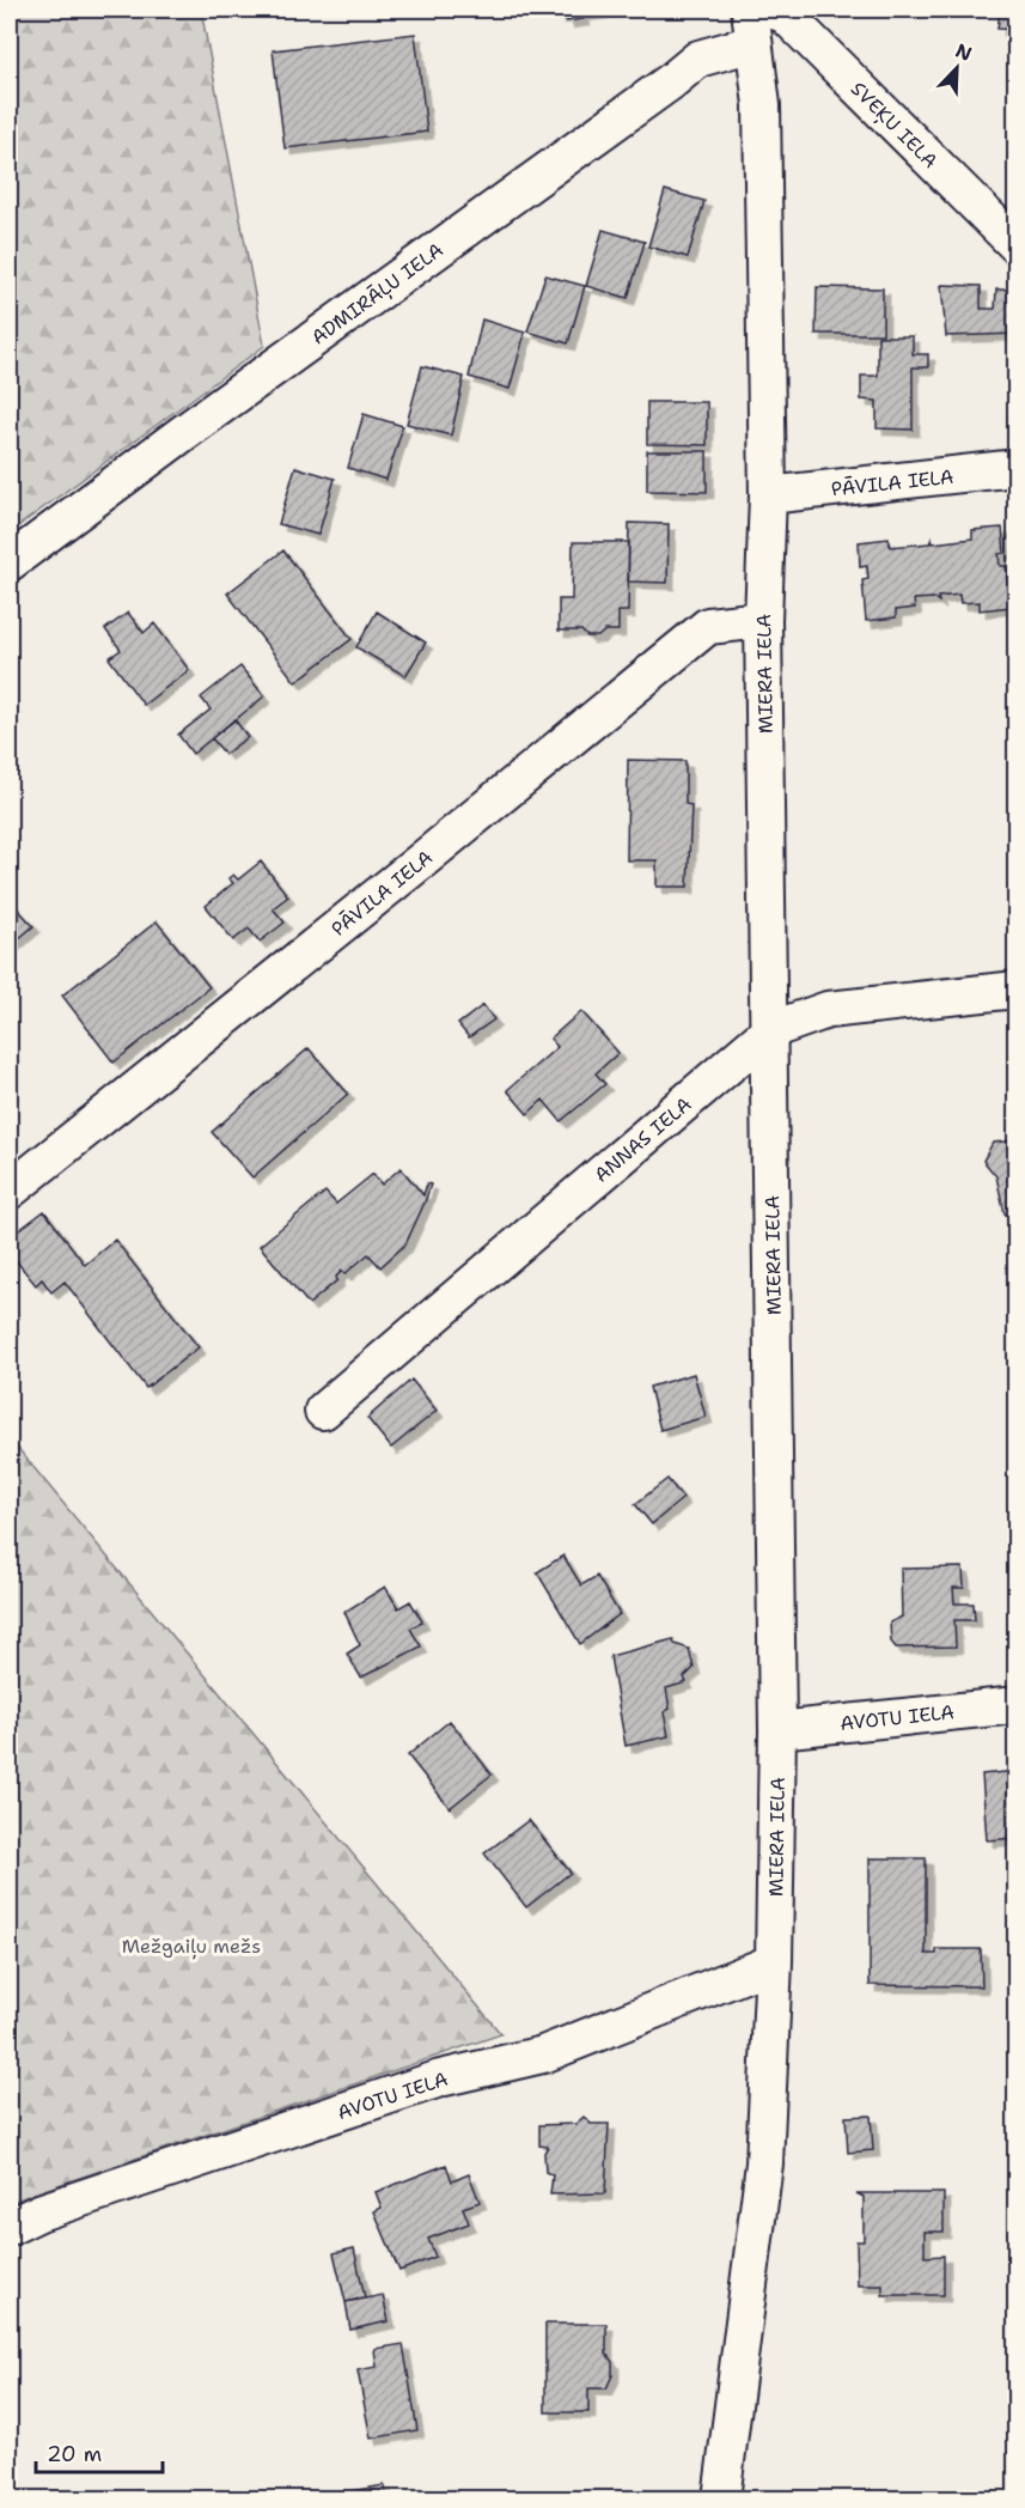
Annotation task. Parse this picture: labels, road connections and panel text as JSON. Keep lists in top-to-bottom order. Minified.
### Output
{"streets":{"street":["SVEĶU IELA","ADMIRĀĻU IELA","PĀVILA IELA","MIERA IELA","ANNAS IELA","AVOTU IELA"]},"crossings":[["ADMIRĀĻU IELA","MIERA IELA"],["PĀVILA IELA","MIERA IELA"],["MIERA IELA","ANNAS IELA"],["MIERA IELA","AVOTU IELA"]],"parks":["Mežgaiļu mežs"],"scale_bar":"20 m","north":"top right"}
